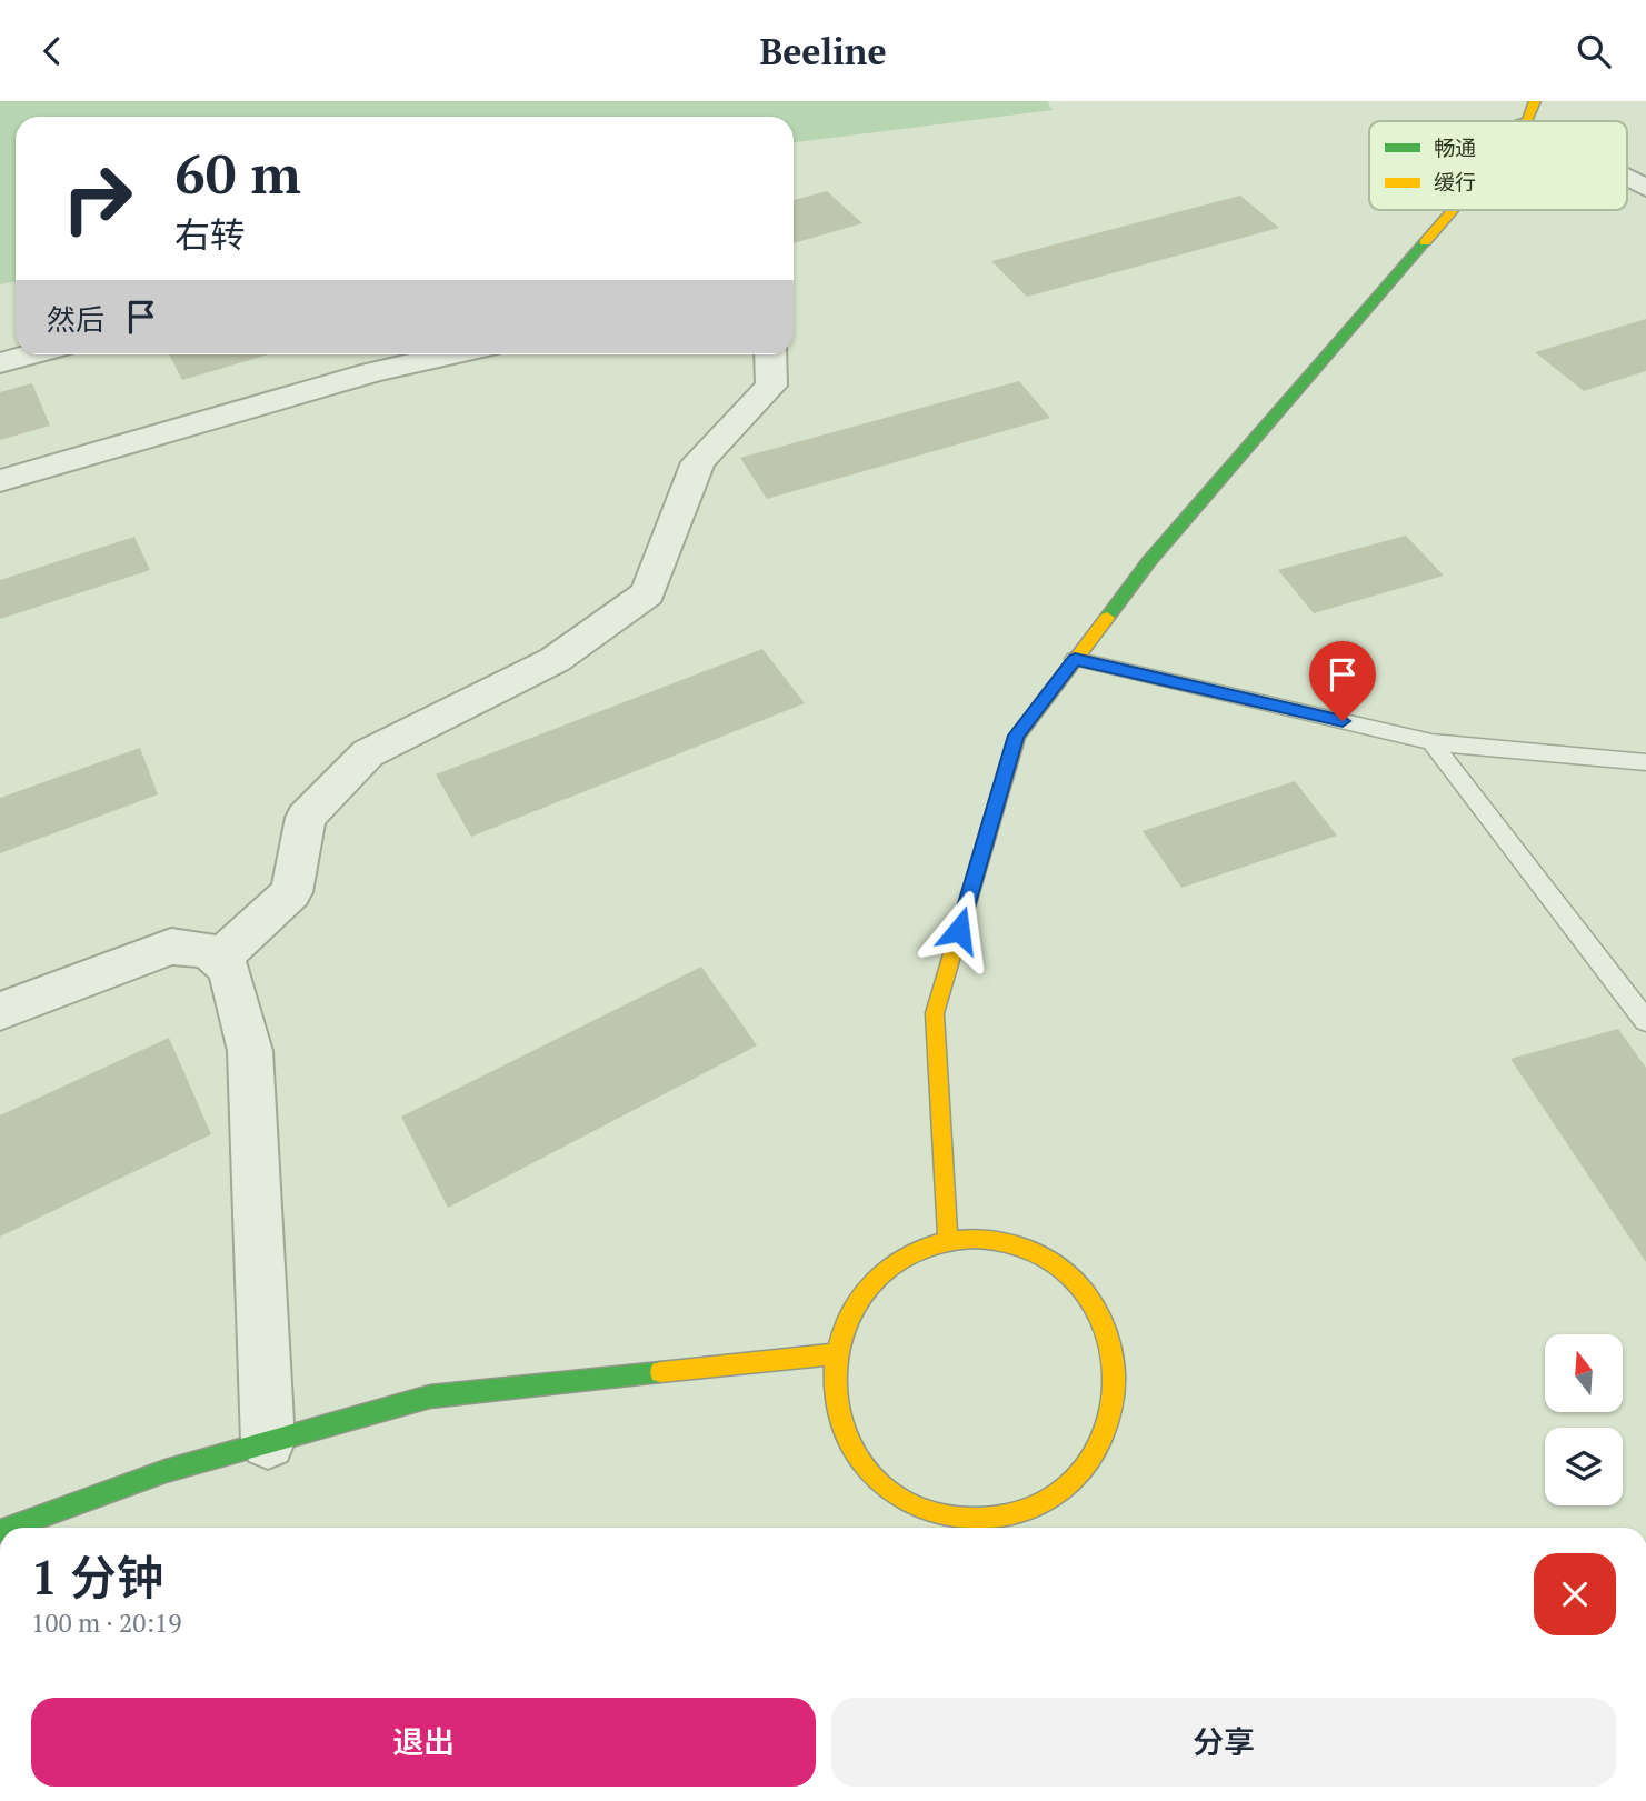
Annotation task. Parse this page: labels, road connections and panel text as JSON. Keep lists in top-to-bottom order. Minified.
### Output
{"legend":["畅通","缓行"],"north":"top","page":{"header":"Beeline","turn":["60 m","右转"],"then":"然后","heading":["1 分钟","100 m · 20:19"],"buttons":["退出","分享"]}}
